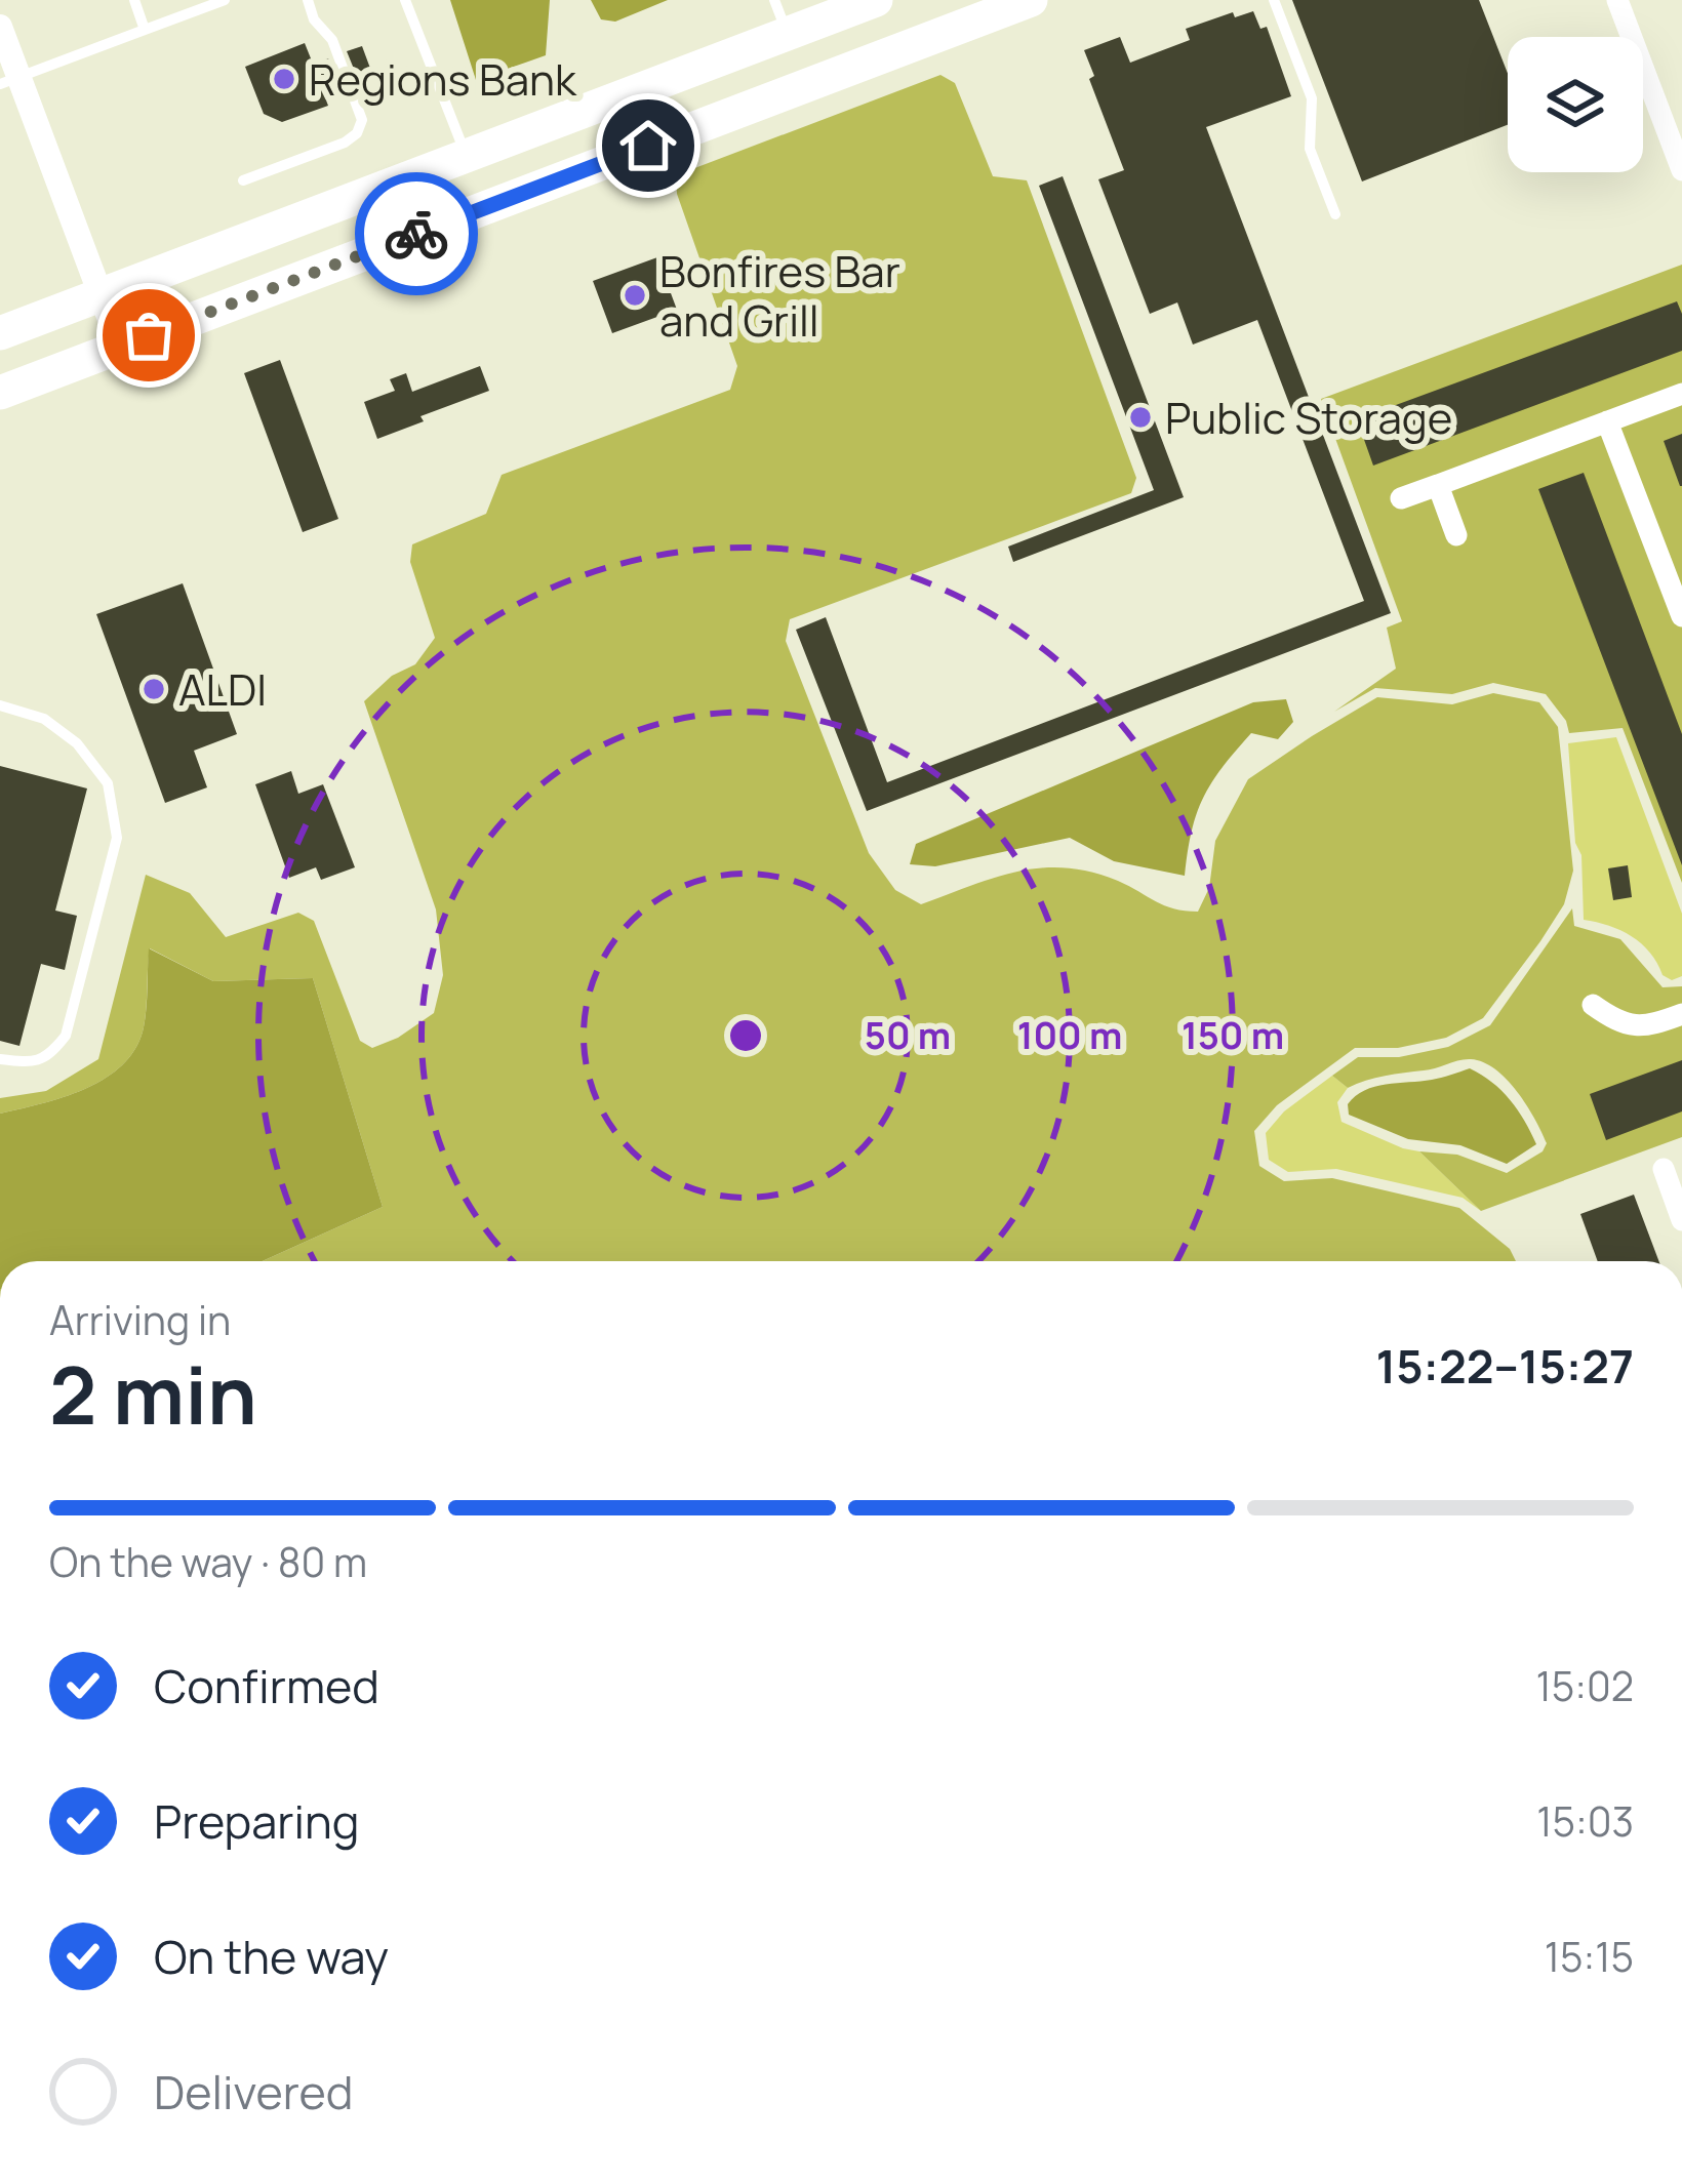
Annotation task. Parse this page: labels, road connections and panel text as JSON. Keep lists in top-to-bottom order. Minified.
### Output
{"places":["Regions Bank","Bonfires Bar and Grill","Public Storage","ALDI"],"page":{"heading":["2 min","Arriving in","15:22–15:27"],"bar":"On the way · 80 m","list":[["Confirmed","15:02"],["Preparing","15:03"],["On the way","15:15"],"Delivered"]},"rings":["50 m","100 m","150 m"]}
